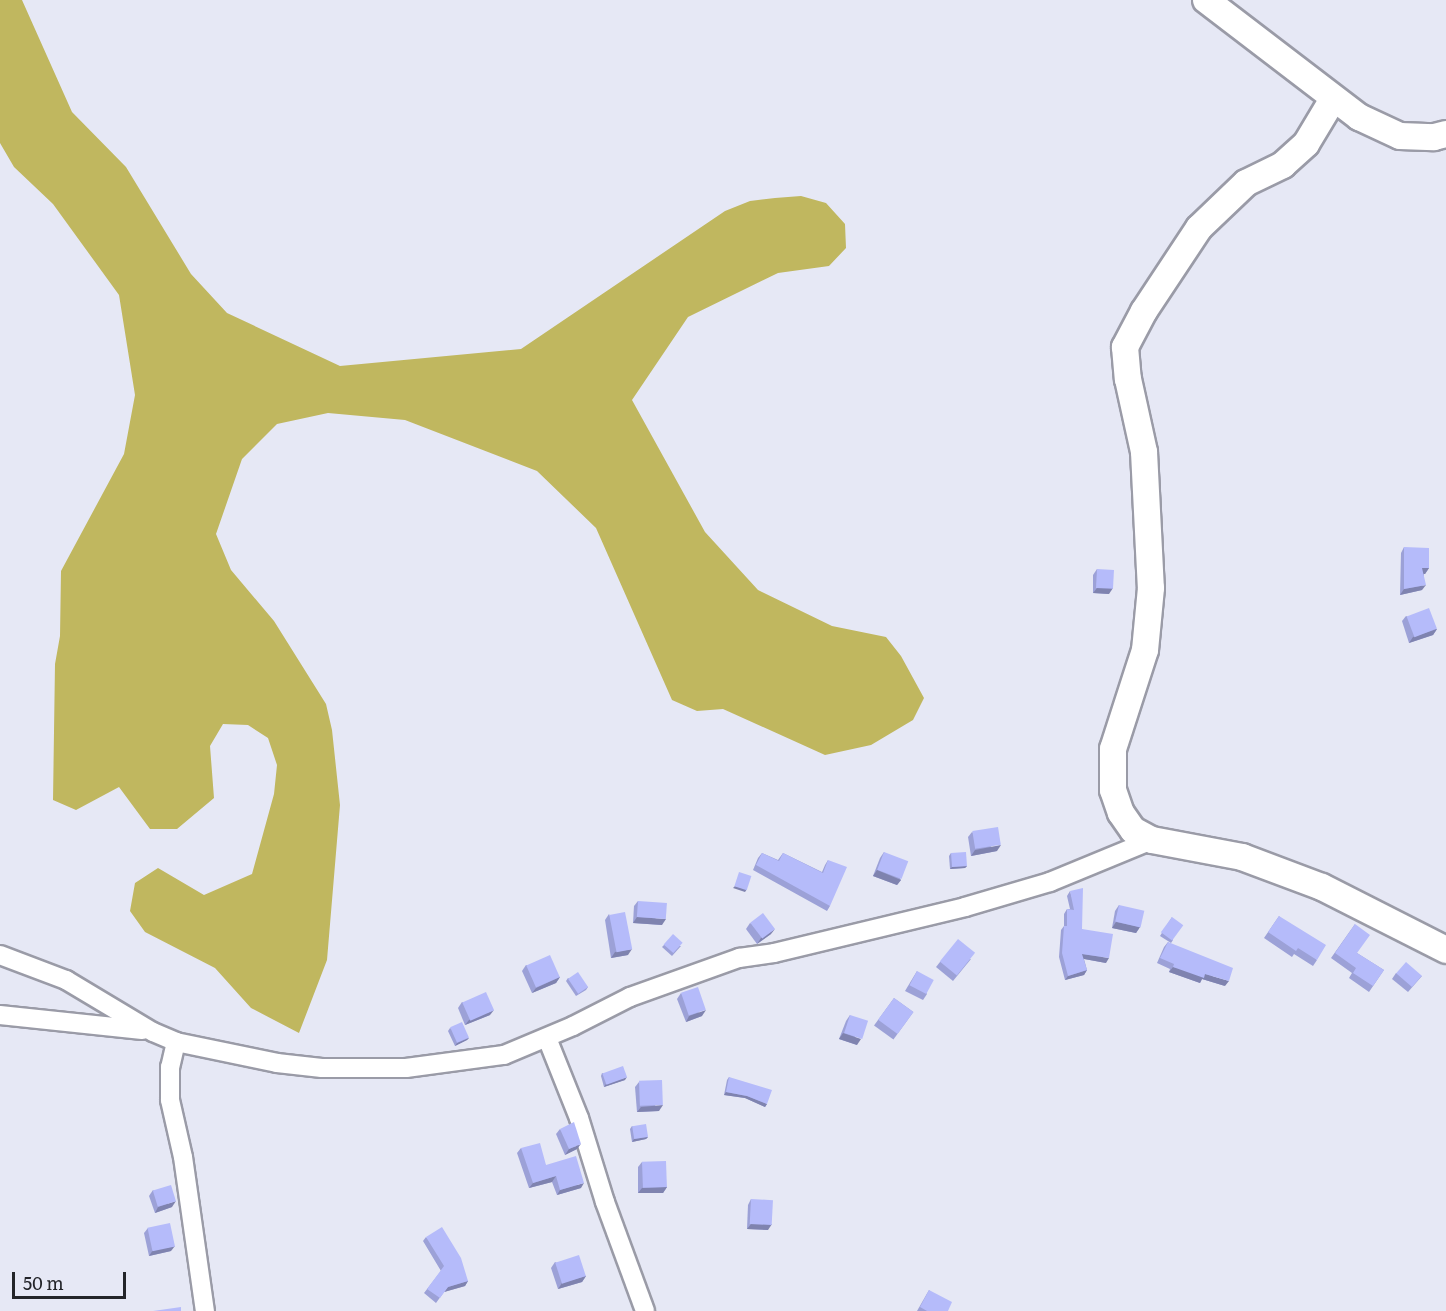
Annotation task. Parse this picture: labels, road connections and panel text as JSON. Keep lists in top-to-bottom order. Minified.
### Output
{"scale_bar":"50 m"}
